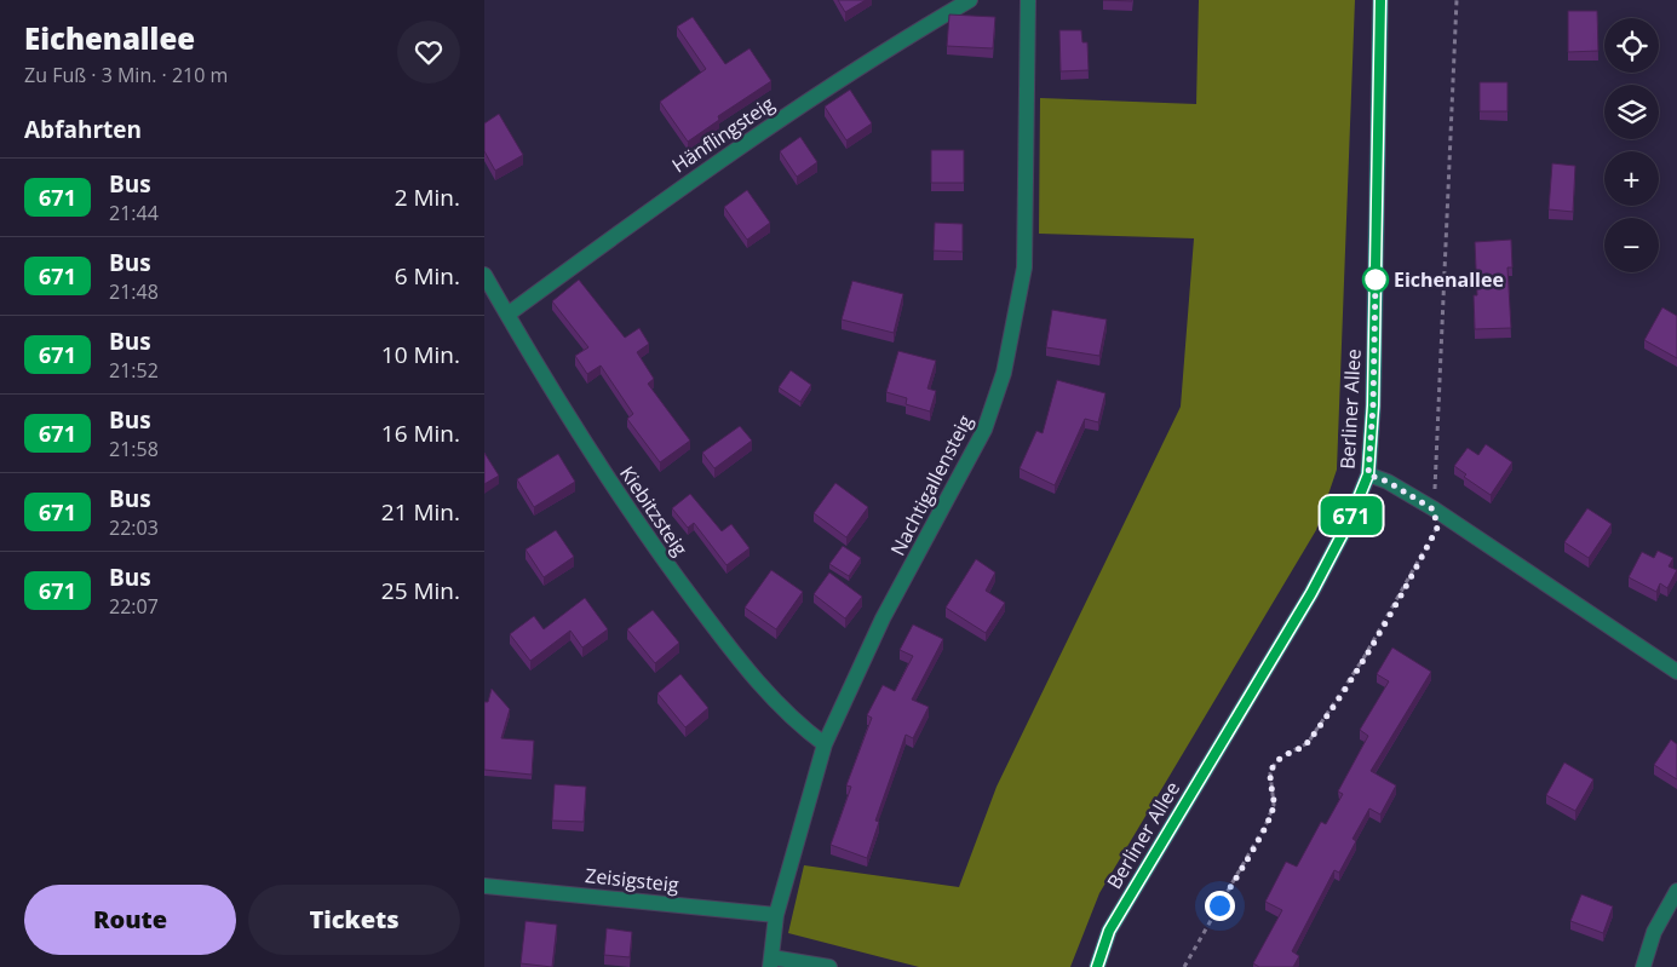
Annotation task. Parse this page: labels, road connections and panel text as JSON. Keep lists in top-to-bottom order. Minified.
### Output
{"streets":{"main road":["Berliner Allee"],"street":["Hänflingsteig","Nachtigallensteig","Kiebitzsteig","Zeisigsteig"]},"crossings":[["Hänflingsteig","Kiebitzsteig"],["Nachtigallensteig","Kiebitzsteig"],["Nachtigallensteig","Zeisigsteig"]],"places":["Eichenallee"],"lines":["bus line 671"],"page":{"heading":[["Eichenallee","Zu Fuß · 3 Min. · 210 m"],"Abfahrten"],"on_map":"671","map_buttons":["+","−"],"list":[{"mark":"671","name":"Bus","note":"21:44","value":"2 Min."},{"mark":"671","name":"Bus","note":"21:48","value":"6 Min."},{"mark":"671","name":"Bus","note":"21:52","value":"10 Min."},{"mark":"671","name":"Bus","note":"21:58","value":"16 Min."},{"mark":"671","name":"Bus","note":"22:03","value":"21 Min."},{"mark":"671","name":"Bus","note":"22:07","value":"25 Min."}],"buttons":["Route","Tickets"]}}
